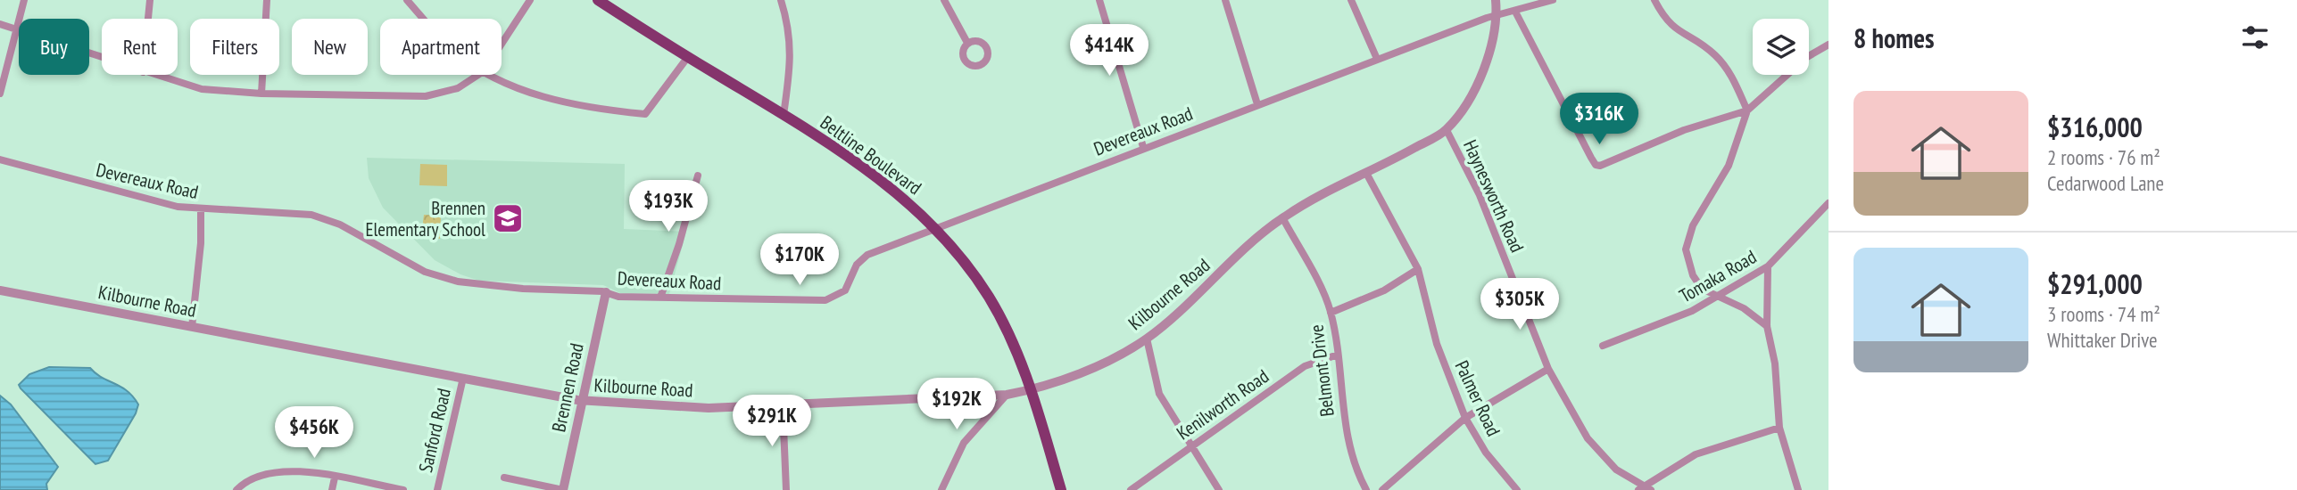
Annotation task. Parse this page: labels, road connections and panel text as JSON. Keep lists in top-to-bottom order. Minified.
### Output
{"streets":{"main road":["Beltline Boulevard"],"street":["Devereaux Road","Haynesworth Road","Tomaka Road","Kilbourne Road","Belmont Drive","Brennen Road","Palmer Road","Kenilworth Road","Sanford Road"]},"crossings":[["Devereaux Road","Beltline Boulevard"],["Devereaux Road","Kilbourne Road"],["Devereaux Road","Brennen Road"],["Beltline Boulevard","Kilbourne Road"],["Haynesworth Road","Kilbourne Road"],["Kilbourne Road","Belmont Drive"],["Kilbourne Road","Brennen Road"],["Kilbourne Road","Palmer Road"],["Kilbourne Road","Sanford Road"],["Belmont Drive","Kenilworth Road"]],"places":{"school or university":["Brennen Elementary School"]},"page":{"heading":"8 homes","chip":["Buy","Rent","Filters","New","Apartment"],"price":["$414K","$316K","$193K","$170K","$305K","$192K","$291K","$456K"],"list":[{"name":"$316,000","note":"2 rooms · 76 m² · Cedarwood Lane"},{"name":"$291,000","note":"3 rooms · 74 m² · Whittaker Drive"}]}}
